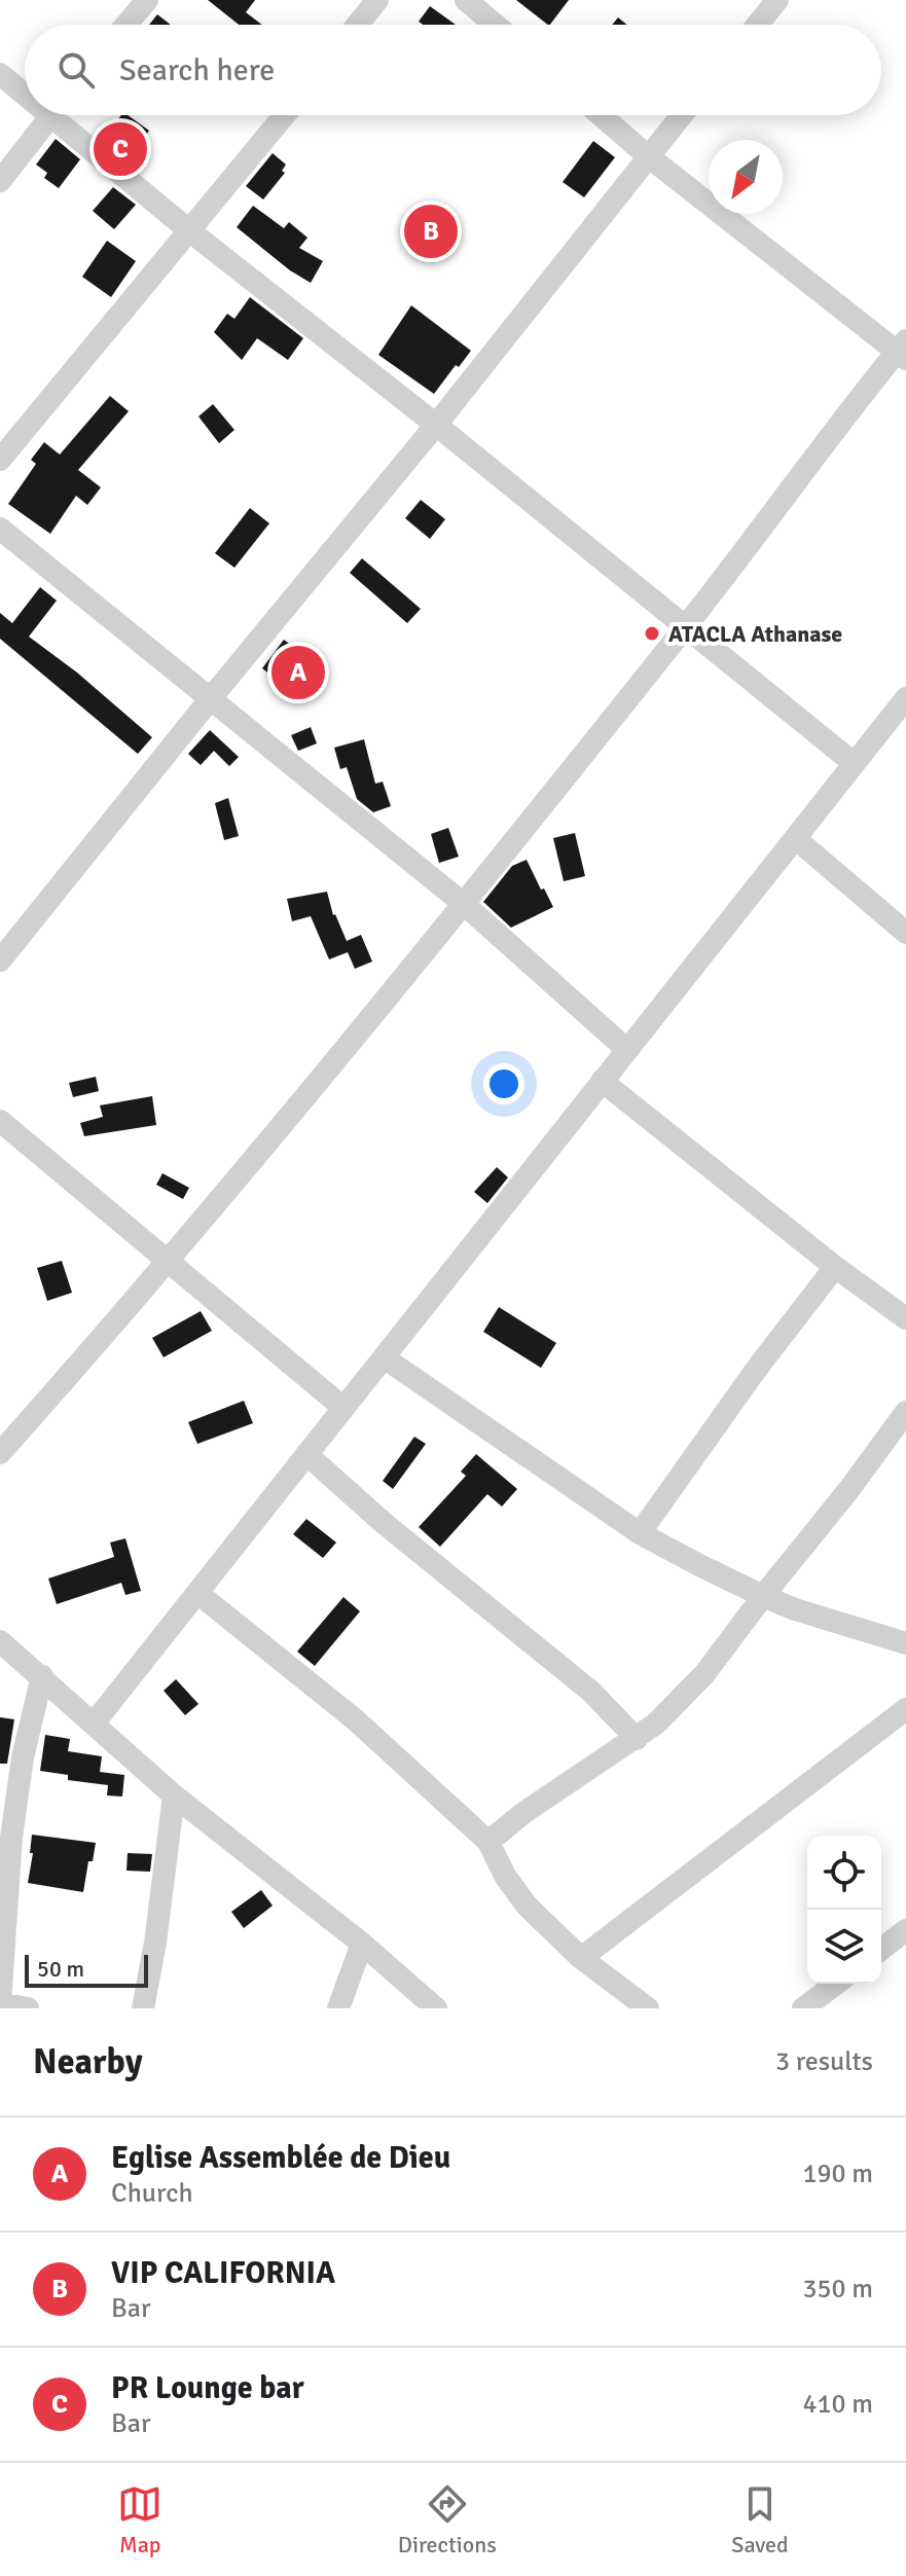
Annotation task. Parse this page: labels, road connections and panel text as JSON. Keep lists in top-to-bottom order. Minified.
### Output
{"places":["ATACLA Athanase"],"scale_bar":"50 m","north":"bottom left","page":{"search":"Search here","pins":["C","B","A"],"scale":"50 m","heading":["Nearby","3 results"],"list":[{"mark":"A","name":"Eglise Assemblée de Dieu","note":"Church","value":"190 m"},{"mark":"B","name":"VIP CALIFORNIA","note":"Bar","value":"350 m"},{"mark":"C","name":"PR Lounge bar","note":"Bar","value":"410 m"}],"nav":["Map","Directions","Saved"]}}
